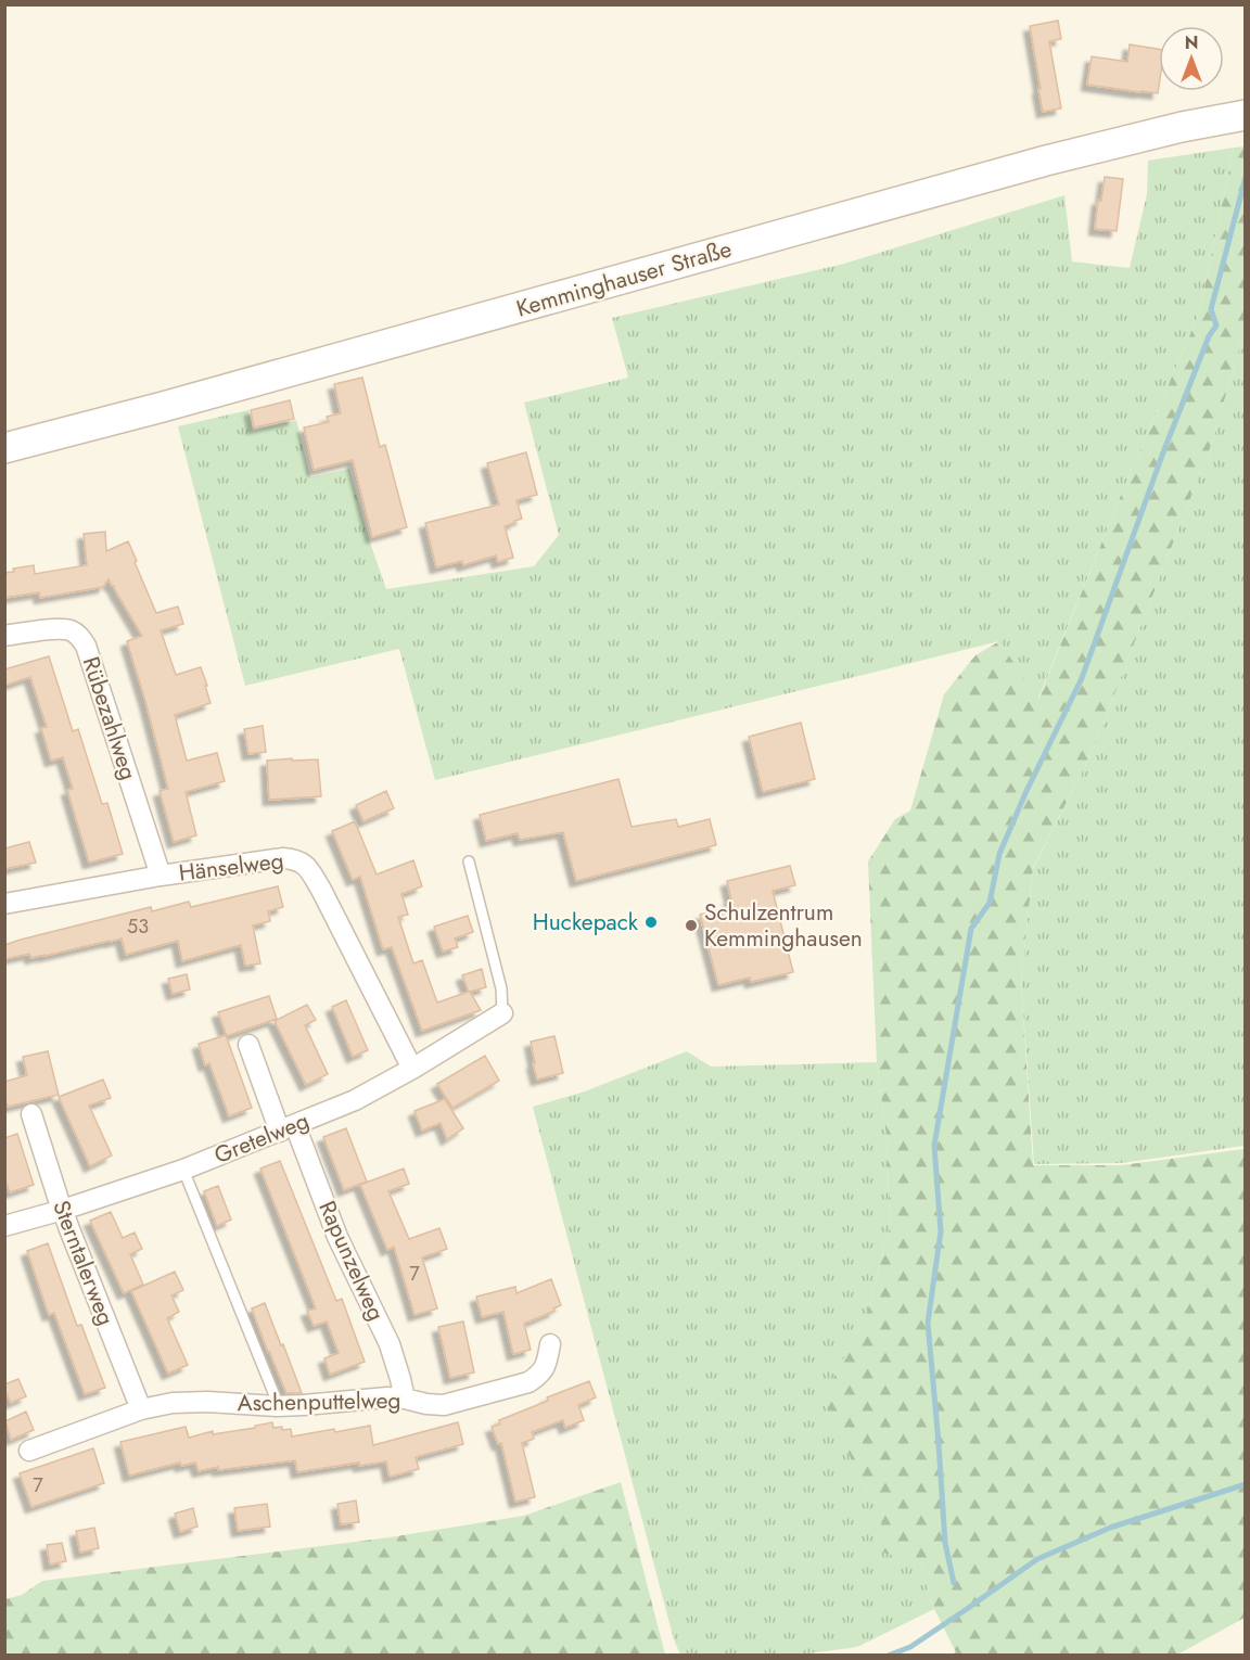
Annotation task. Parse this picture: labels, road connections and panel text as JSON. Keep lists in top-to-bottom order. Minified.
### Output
{"streets":{"main road":["Kemminghauser Straße"],"street":["Rübezahlweg","Hänselweg","Gretelweg","Rapunzelweg","Sterntalerweg","Aschenputtelweg"]},"crossings":[["Rübezahlweg","Hänselweg"],["Hänselweg","Gretelweg"],["Gretelweg","Rapunzelweg"],["Gretelweg","Sterntalerweg"],["Rapunzelweg","Aschenputtelweg"],["Sterntalerweg","Aschenputtelweg"]],"places":["Huckepack","Schulzentrum Kemminghausen"],"house_numbers":["53","7","7"],"north":"top"}
